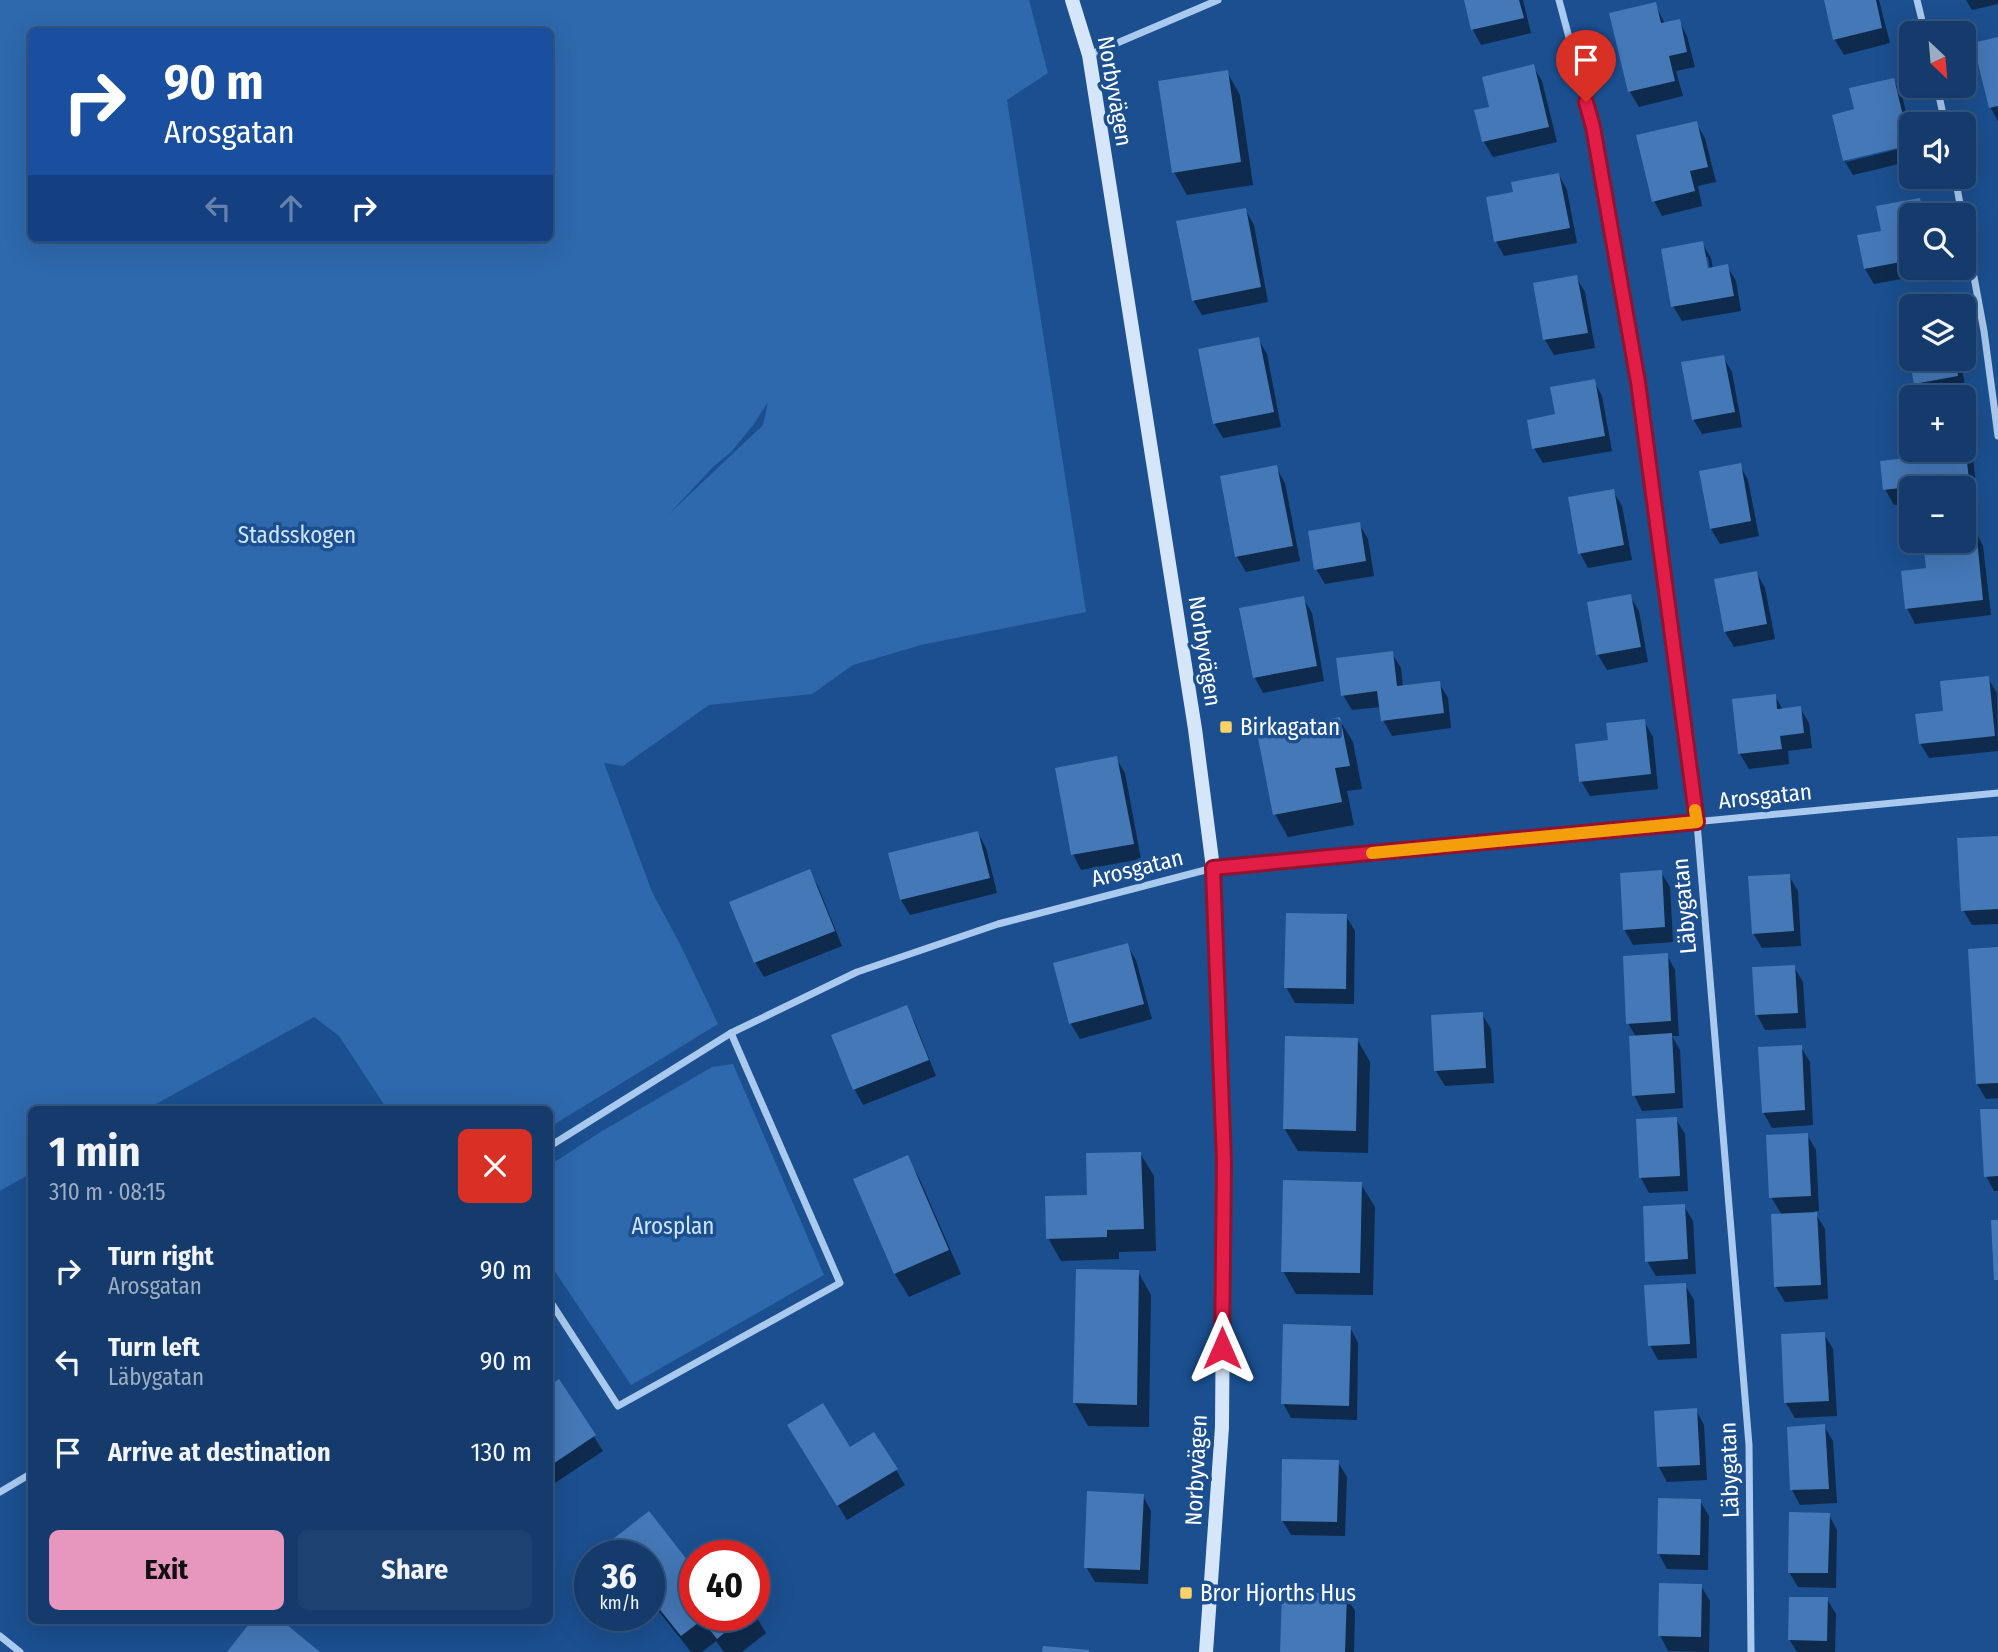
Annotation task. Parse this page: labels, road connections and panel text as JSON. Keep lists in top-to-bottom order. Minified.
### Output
{"streets":{"street":["Norbyvägen","Arosgatan","Läbygatan"]},"crossings":[["Norbyvägen","Arosgatan"],["Arosgatan","Läbygatan"]],"parks":["Stadsskogen","Arosplan"],"places":{"transit":["Birkagatan","Bror Hjorths Hus"]},"north":"bottom right","page":{"map_buttons":["+","−"],"turn":["90 m","Arosgatan"],"heading":["1 min","310 m · 08:15"],"list":[{"name":"Turn right","note":"Arosgatan","value":"90 m"},{"name":"Turn left","note":"Läbygatan","value":"90 m"},{"name":"Arrive at destination","value":"130 m"}],"buttons":["Exit","Share"],"speed":"36 km/h","limit":"40"}}
